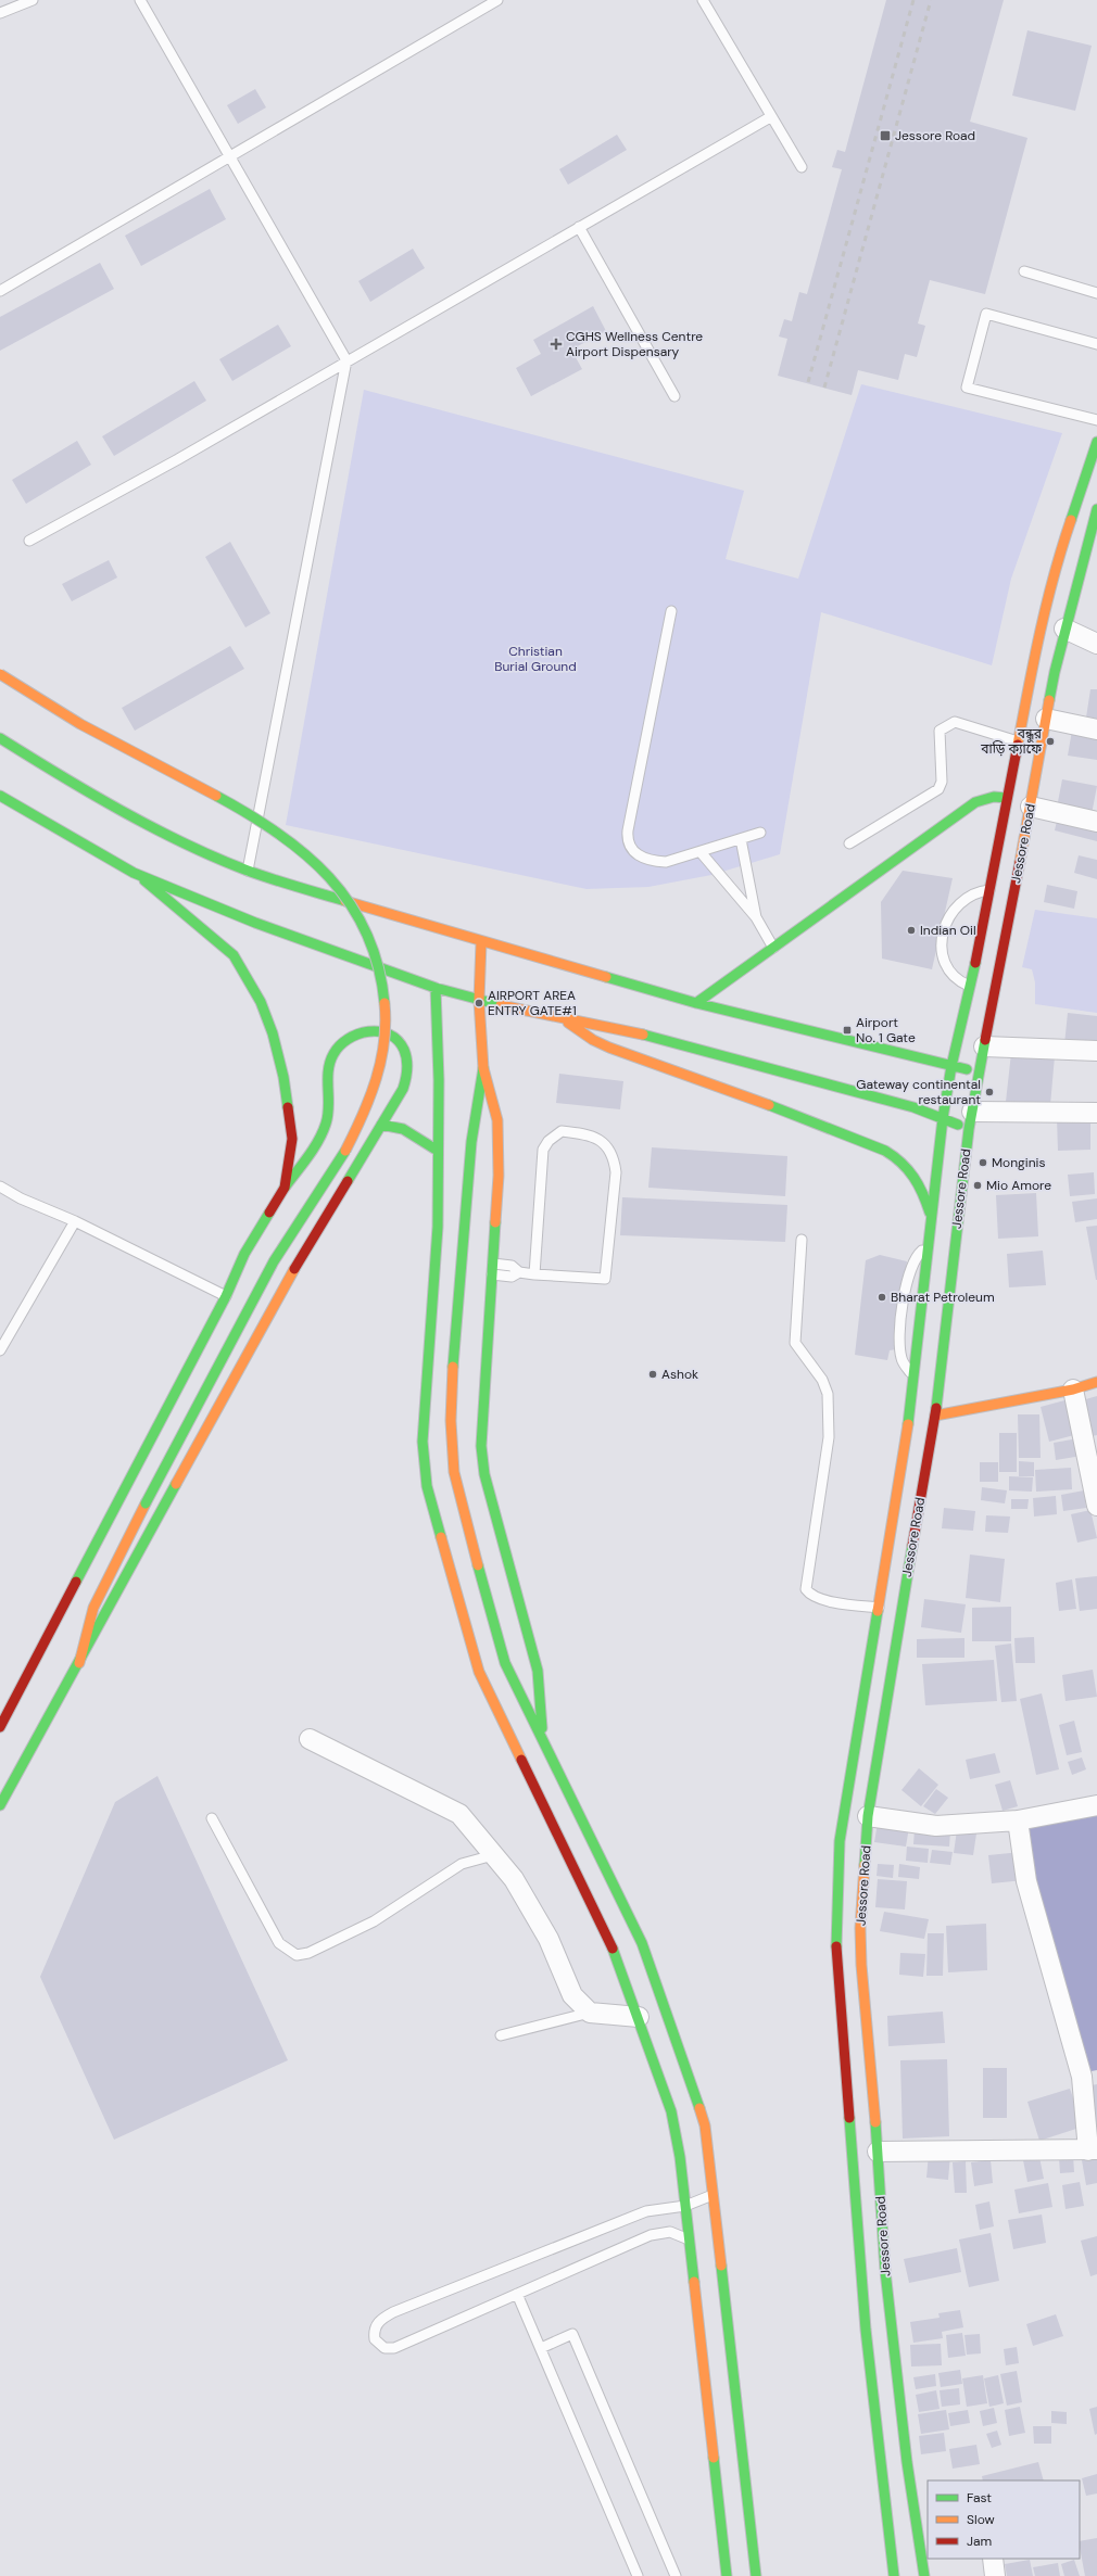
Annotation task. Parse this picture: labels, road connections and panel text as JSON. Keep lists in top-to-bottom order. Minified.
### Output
{"streets":{"main road":["Jessore Road"]},"parks":["Christian Burial Ground"],"places":{"transit":["Jessore Road","Airport No. 1 Gate"],"health":["CGHS Wellness Centre Airport Dispensary"],"other":["বন্ধুর বাড়ি ক্যাফে","Indian Oil","AIRPORT AREA ENTRY GATE#1","Gateway continental restaurant","Monginis","Mio Amore","Bharat Petroleum","Ashok"]},"legend":["Fast","Slow","Jam"]}
